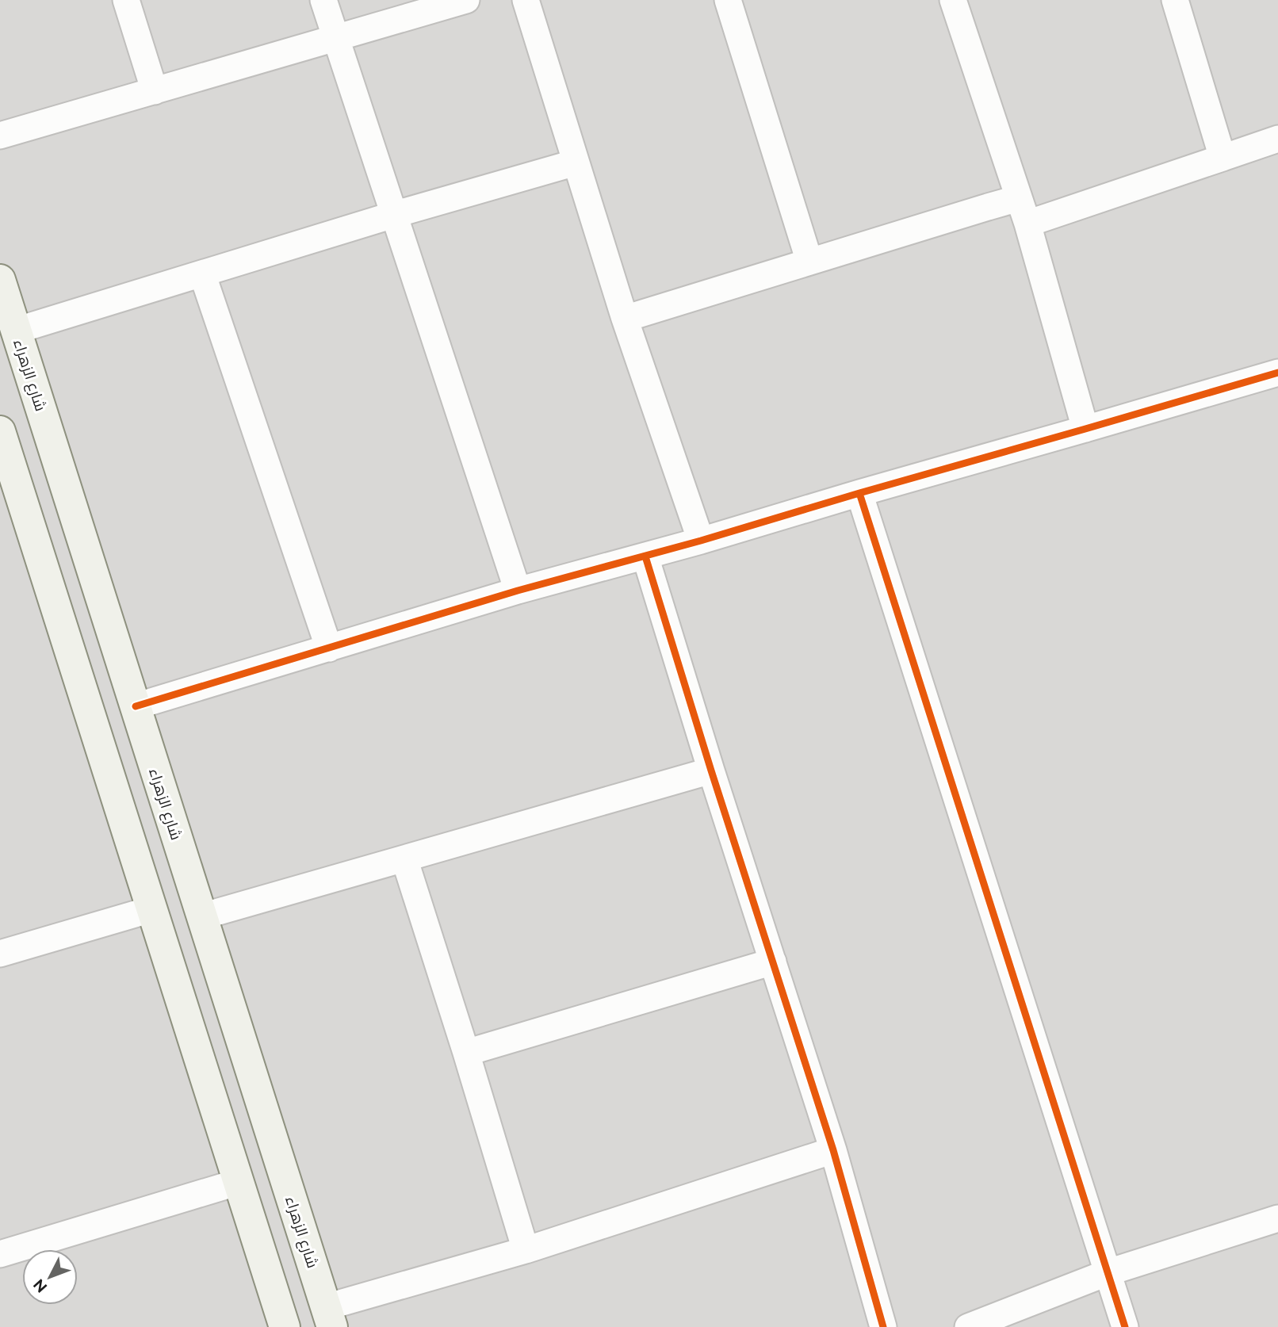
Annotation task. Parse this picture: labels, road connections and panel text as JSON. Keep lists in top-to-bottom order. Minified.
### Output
{"streets":{"main road":["شارع الزهراء"]},"north":"bottom left"}
